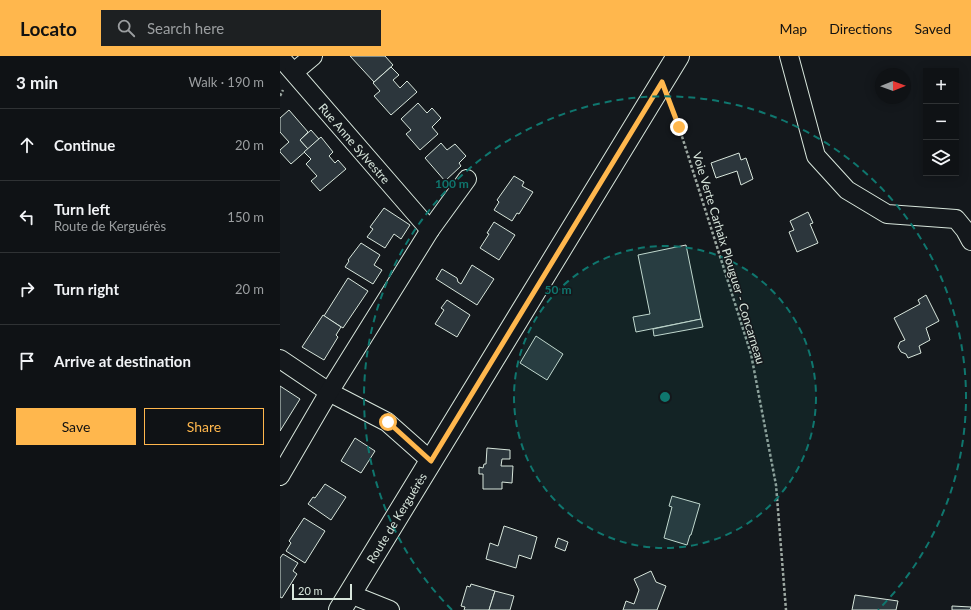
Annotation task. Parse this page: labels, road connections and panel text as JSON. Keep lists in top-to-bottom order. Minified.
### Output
{"streets":{"street":["Rue Anne Sylvestre","Route de Kerguérès"],"path":["Voie Verte Carhaix Plouguer - Concarneau"]},"crossings":[["Voie Verte Carhaix Plouguer - Concarneau","Route de Kerguérès"]],"scale_bar":"20 m","north":"right","page":{"header":"Locato","search":"Search here","nav":["Map","Directions","Saved"],"heading":["3 min","Walk · 190 m"],"map_buttons":["+","−"],"list":[["Continue","20 m"],["Turn left","Route de Kerguérès","150 m"],["Turn right","20 m"],"Arrive at destination"],"buttons":["Save","Share"],"scale":"20 m"},"rings":["100 m","50 m"]}
